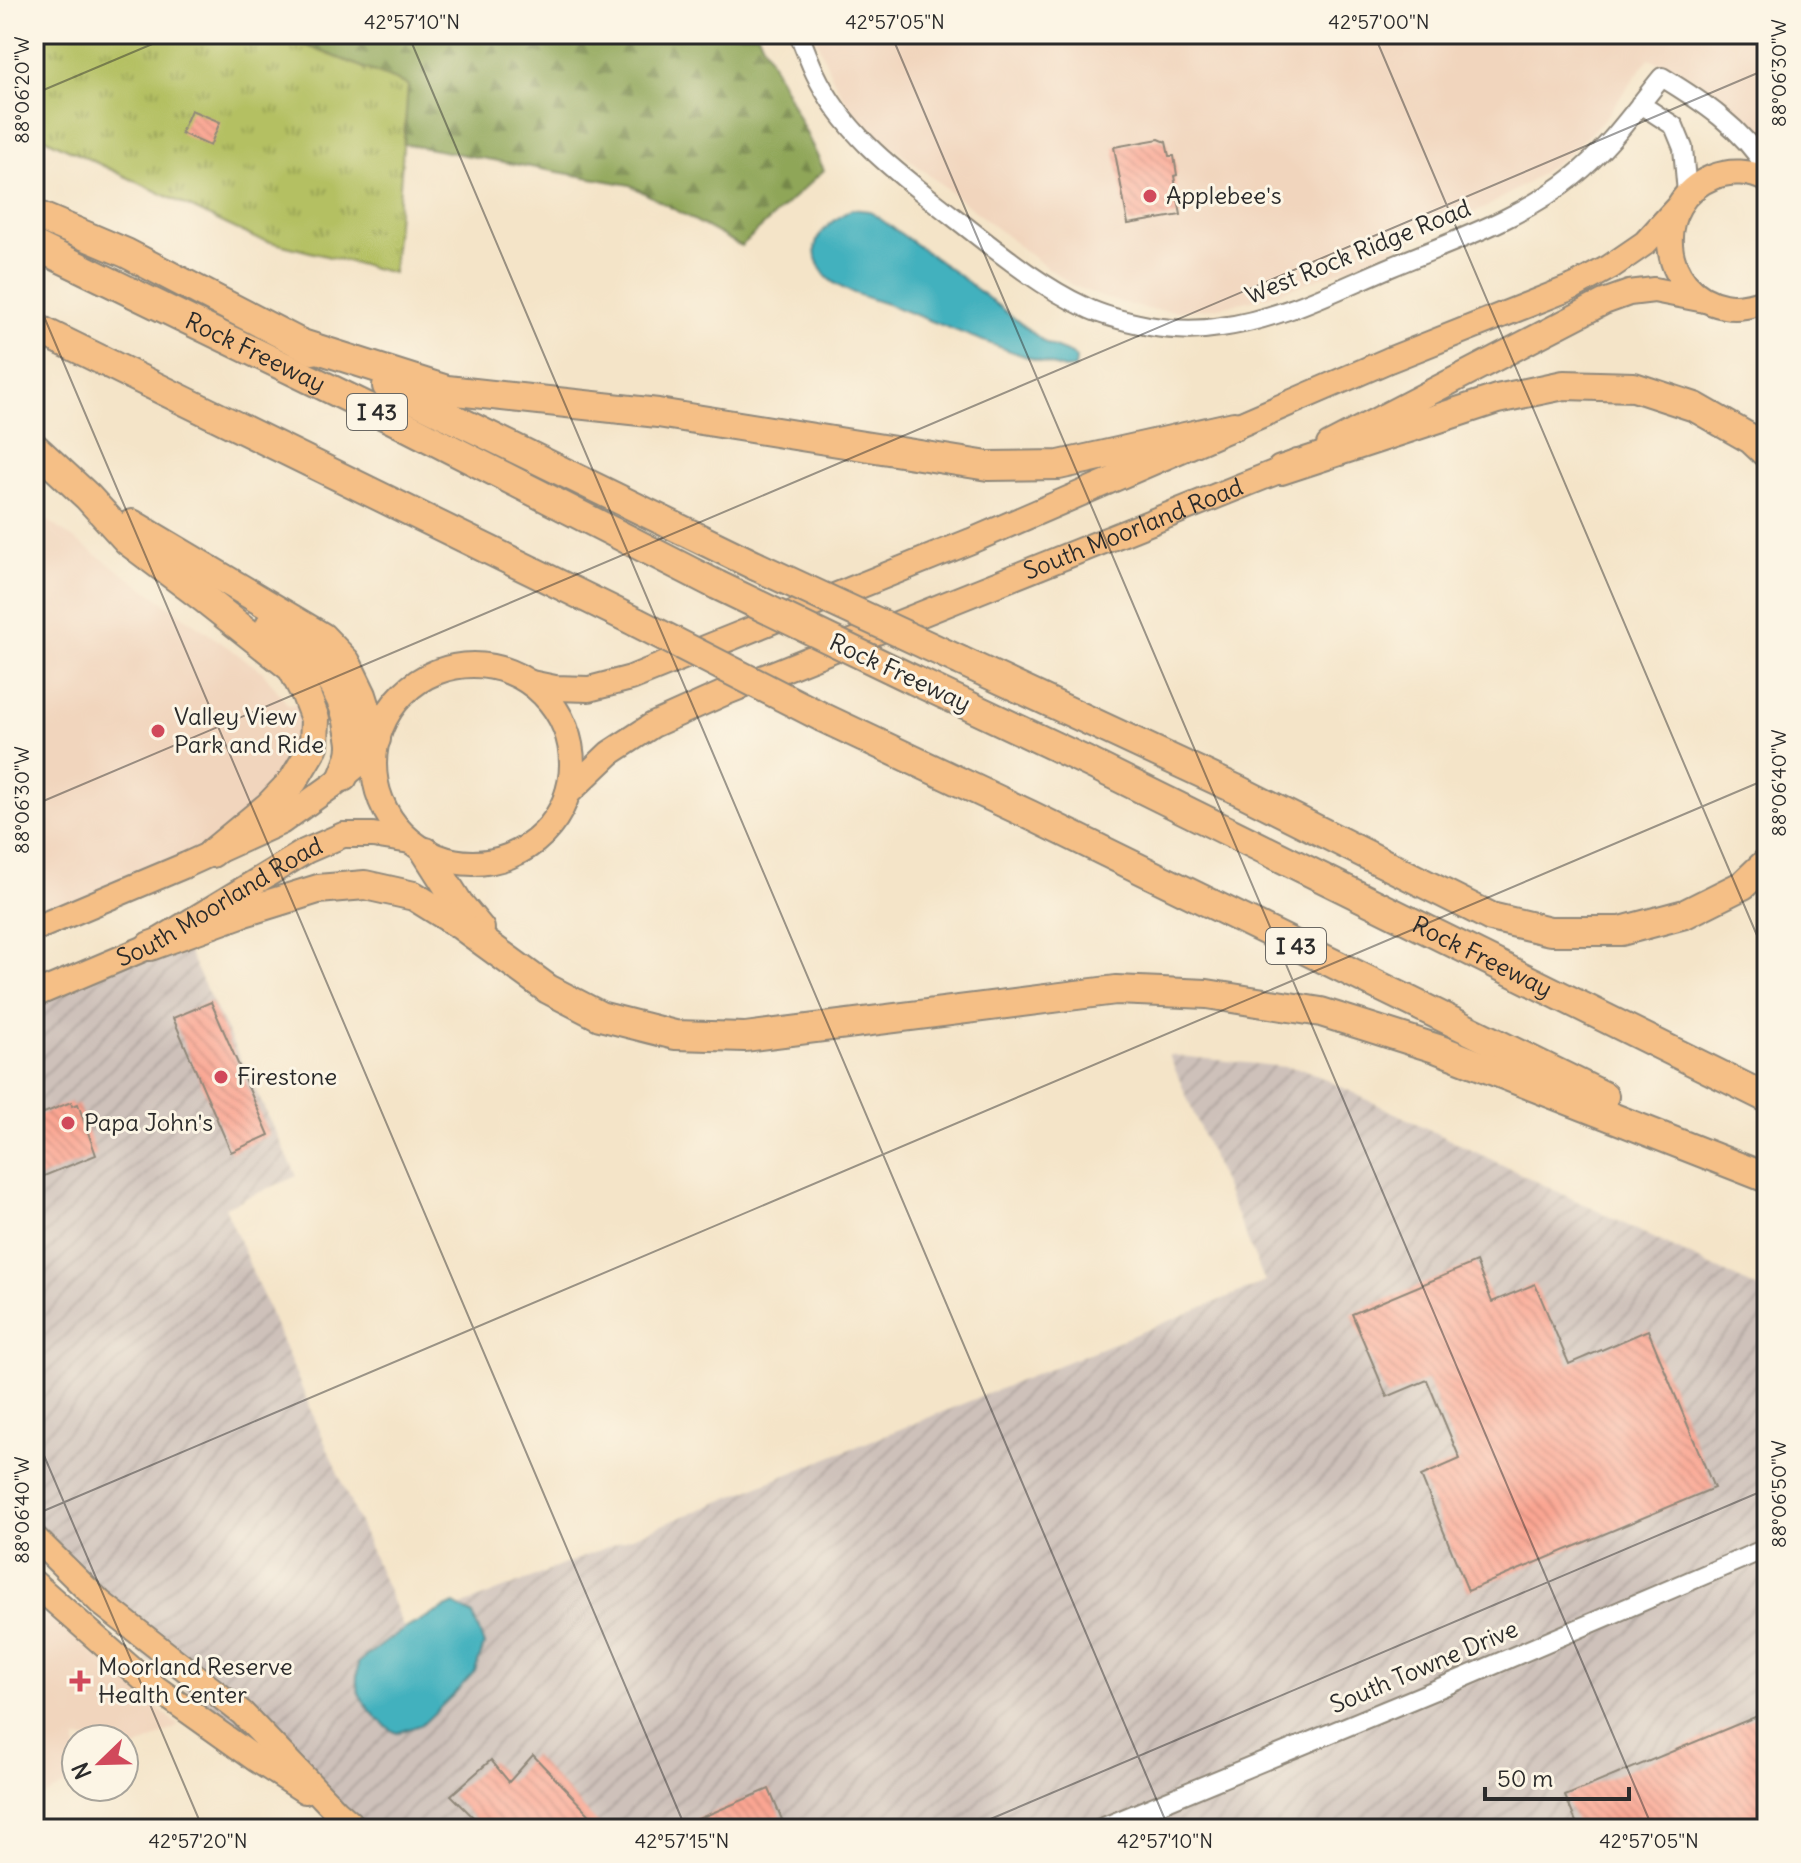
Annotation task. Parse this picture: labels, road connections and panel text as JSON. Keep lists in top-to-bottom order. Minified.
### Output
{"streets":{"highway":["Rock Freeway","I 43"],"main road":["South Moorland Road"],"street":["West Rock Ridge Road","South Towne Drive"]},"places":{"other":["Applebee's","Valley View Park and Ride","Firestone","Papa John's"],"health":["Moorland Reserve Health Center"]},"scale_bar":"50 m","north":"bottom left","coordinates":["42°57'10\"N","42°57'05\"N","42°57'00\"N","88°06'30\"W","88°06'20\"W","88°06'40\"W","88°06'50\"W","42°57'20\"N","42°57'15\"N"]}
